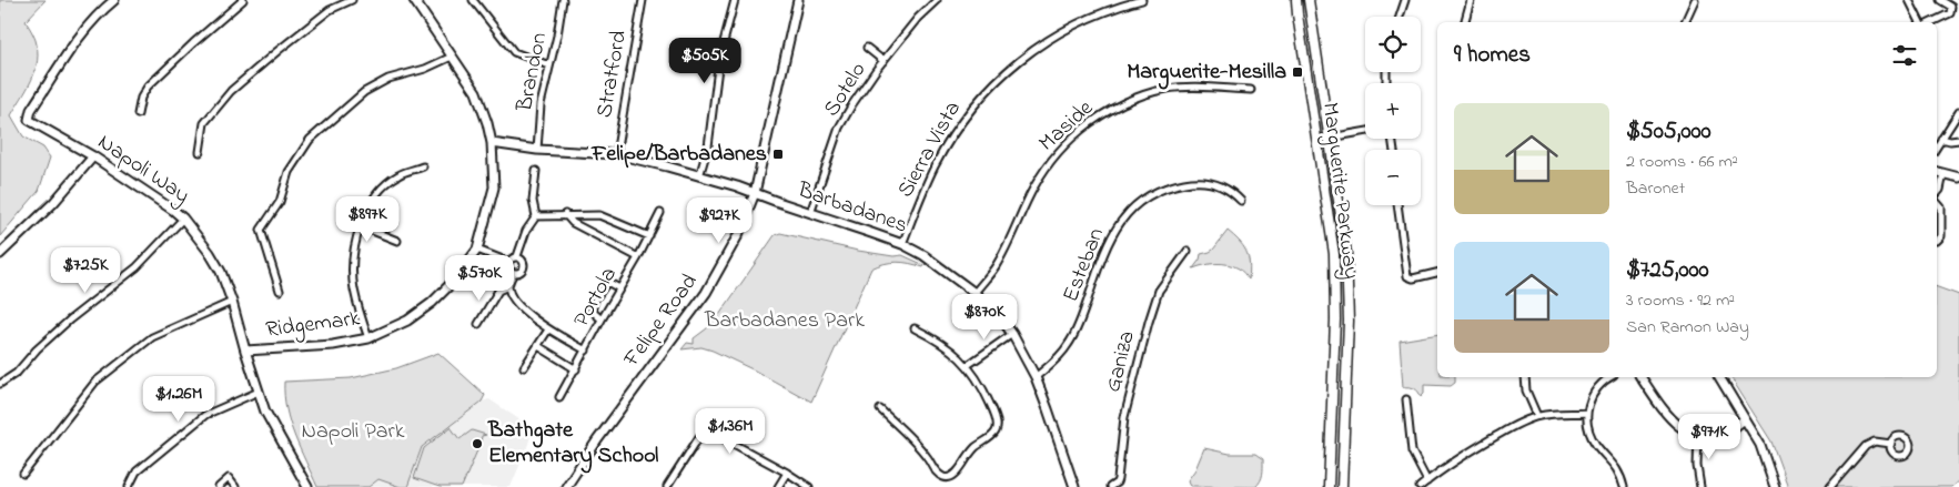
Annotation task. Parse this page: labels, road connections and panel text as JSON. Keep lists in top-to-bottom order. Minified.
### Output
{"streets":{"main road":["Marguerite Parkway"],"street":["Brandon","Stratford","Sotelo","Maside","Sierra Vista","Napoli Way","Barbadanes","Esteban","Portola","Felipe Road","Ridgemark","Ganiza"]},"crossings":[["Brandon","Barbadanes"],["Stratford","Barbadanes"],["Sotelo","Barbadanes"],["Maside","Barbadanes"],["Sierra Vista","Barbadanes"],["Napoli Way","Ridgemark"],["Barbadanes","Esteban"],["Barbadanes","Felipe Road"],["Barbadanes","Ridgemark"]],"parks":["Barbadanes Park","Napoli Park"],"places":{"transit":["Marguerite-Mesilla","Felipe/Barbadanes"],"other":["Bathgate Elementary School"]},"page":{"map_buttons":["+","−"],"heading":"9 homes","price":["$505K","$897K","$927K","$725K","$570K","$870K","$1.26M","$1.36M","$971K"],"list":[{"name":"$505,000","note":"2 rooms · 66 m² · Baronet"},{"name":"$725,000","note":"3 rooms · 92 m² · San Ramon Way"}]}}
